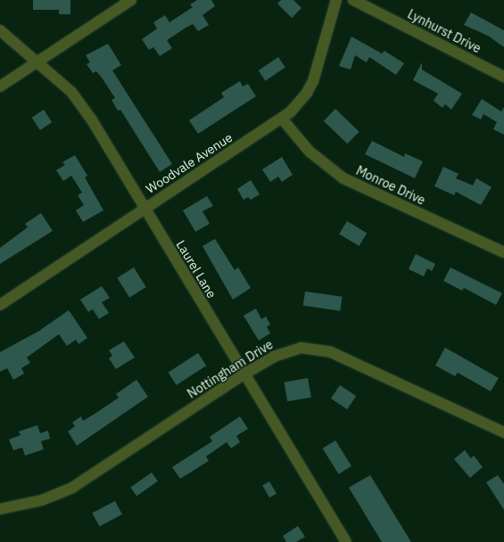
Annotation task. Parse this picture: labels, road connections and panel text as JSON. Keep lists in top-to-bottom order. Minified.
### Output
{"streets":{"street":["Lynhurst Drive","Woodvale Avenue","Monroe Drive","Laurel Lane","Nottingham Drive"]},"crossings":[["Woodvale Avenue","Monroe Drive"],["Woodvale Avenue","Laurel Lane"],["Laurel Lane","Nottingham Drive"]]}
